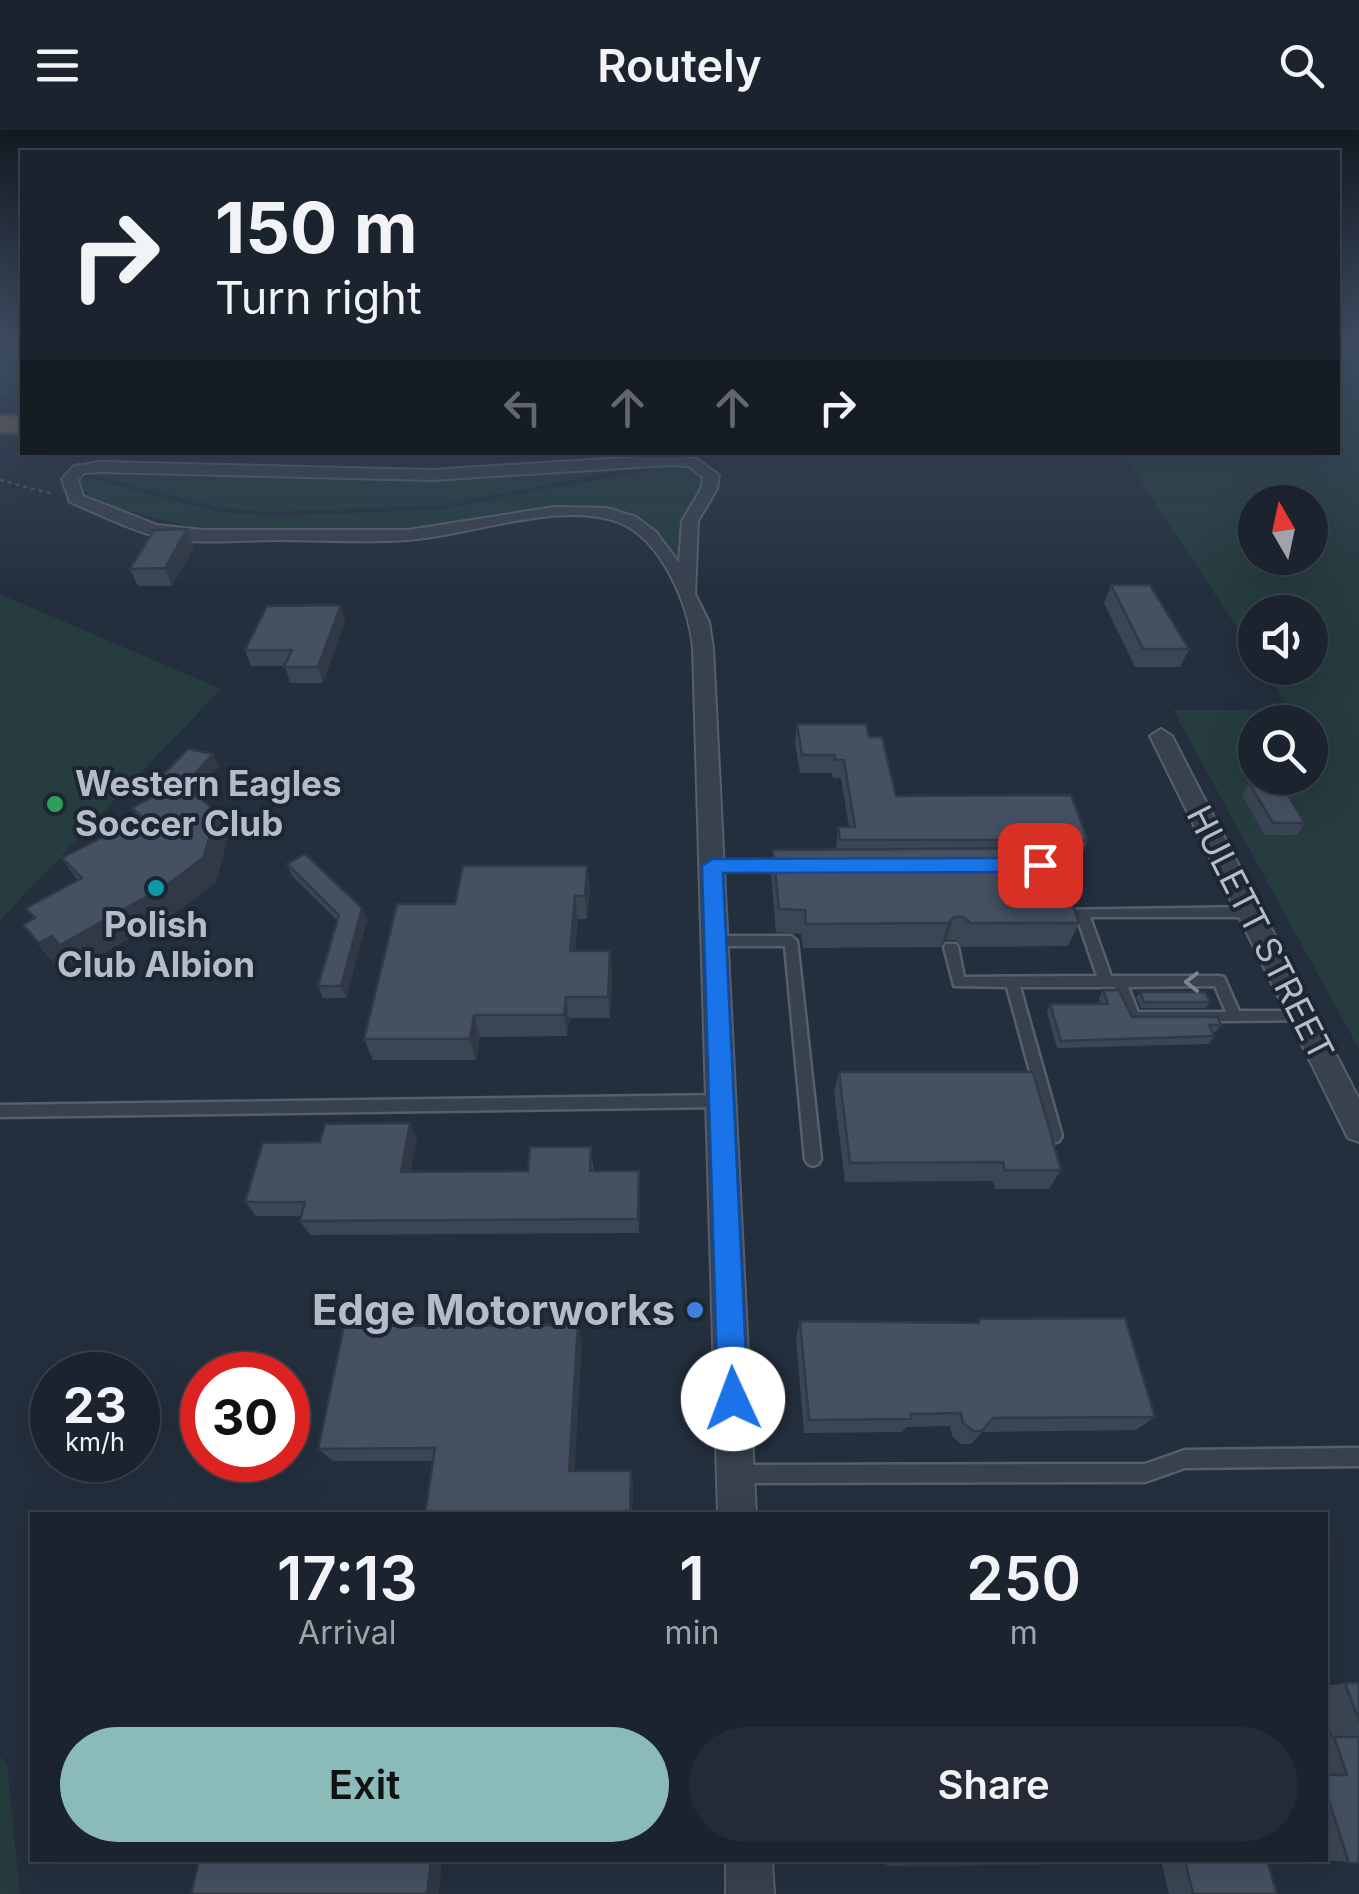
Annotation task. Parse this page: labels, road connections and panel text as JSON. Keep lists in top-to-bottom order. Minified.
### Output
{"streets":{"street":["HULETT STREET"]},"places":["Western Eagles Soccer Club","Polish Club Albion","Edge Motorworks"],"north":"top","page":{"header":"Routely","turn":["150 m","Turn right"],"speed":"23 km/h","limit":"30","eta":["17:13","Arrival","1","min","250","m"],"buttons":["Exit","Share"]}}
